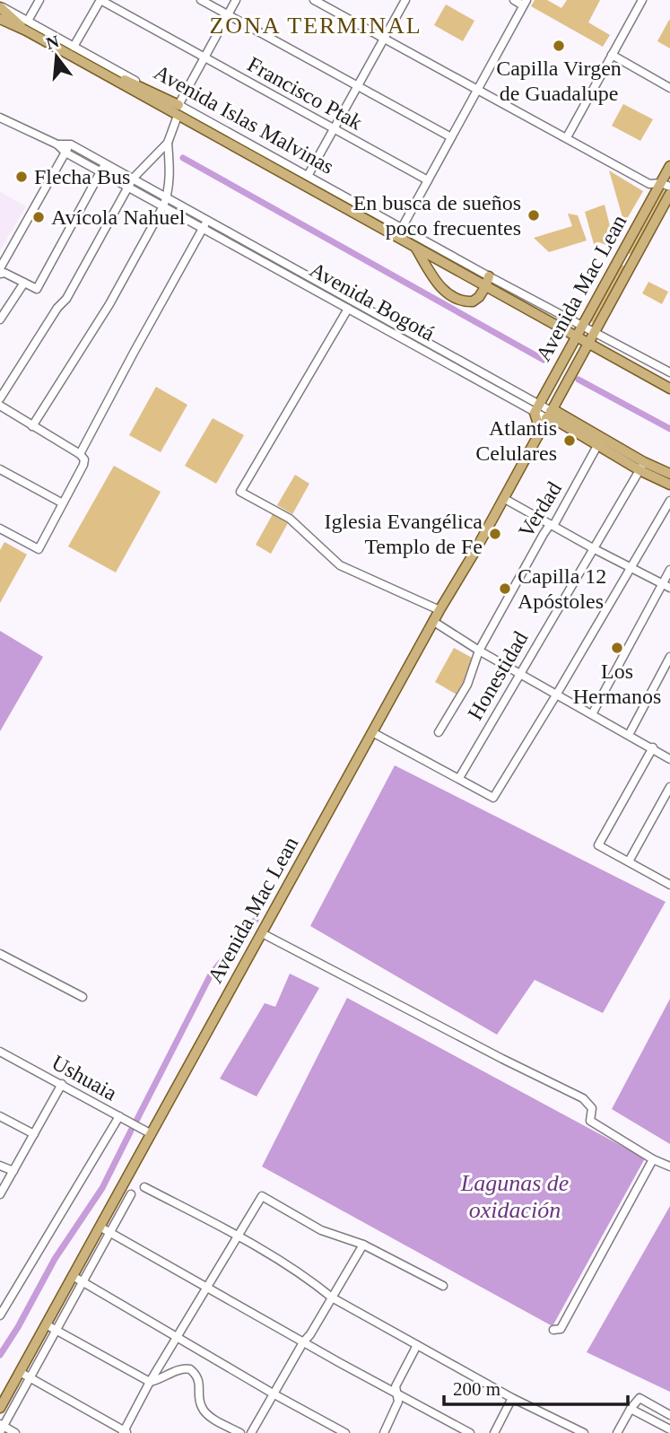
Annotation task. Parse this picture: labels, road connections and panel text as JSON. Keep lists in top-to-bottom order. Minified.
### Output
{"streets":{"main road":["Avenida Islas Malvinas","Avenida Mac Lean","Avenida Bogotá"],"street":["Francisco Ptak","Verdad","Honestidad","Ushuaia"]},"crossings":[["Avenida Islas Malvinas","Avenida Mac Lean"],["Avenida Mac Lean","Avenida Bogotá"],["Avenida Mac Lean","Ushuaia"],["Avenida Bogotá","Verdad"],["Avenida Bogotá","Honestidad"]],"districts":["ZONA TERMINAL"],"water":["Lagunas de oxidación"],"places":["Capilla Virgen de Guadalupe","Flecha Bus","En busca de sueños poco frecuentes","Avícola Nahuel","Atlantis Celulares","Iglesia Evangélica Templo de Fe","Capilla 12 Apóstoles","Los Hermanos"],"scale_bar":"200 m","north":"top"}
